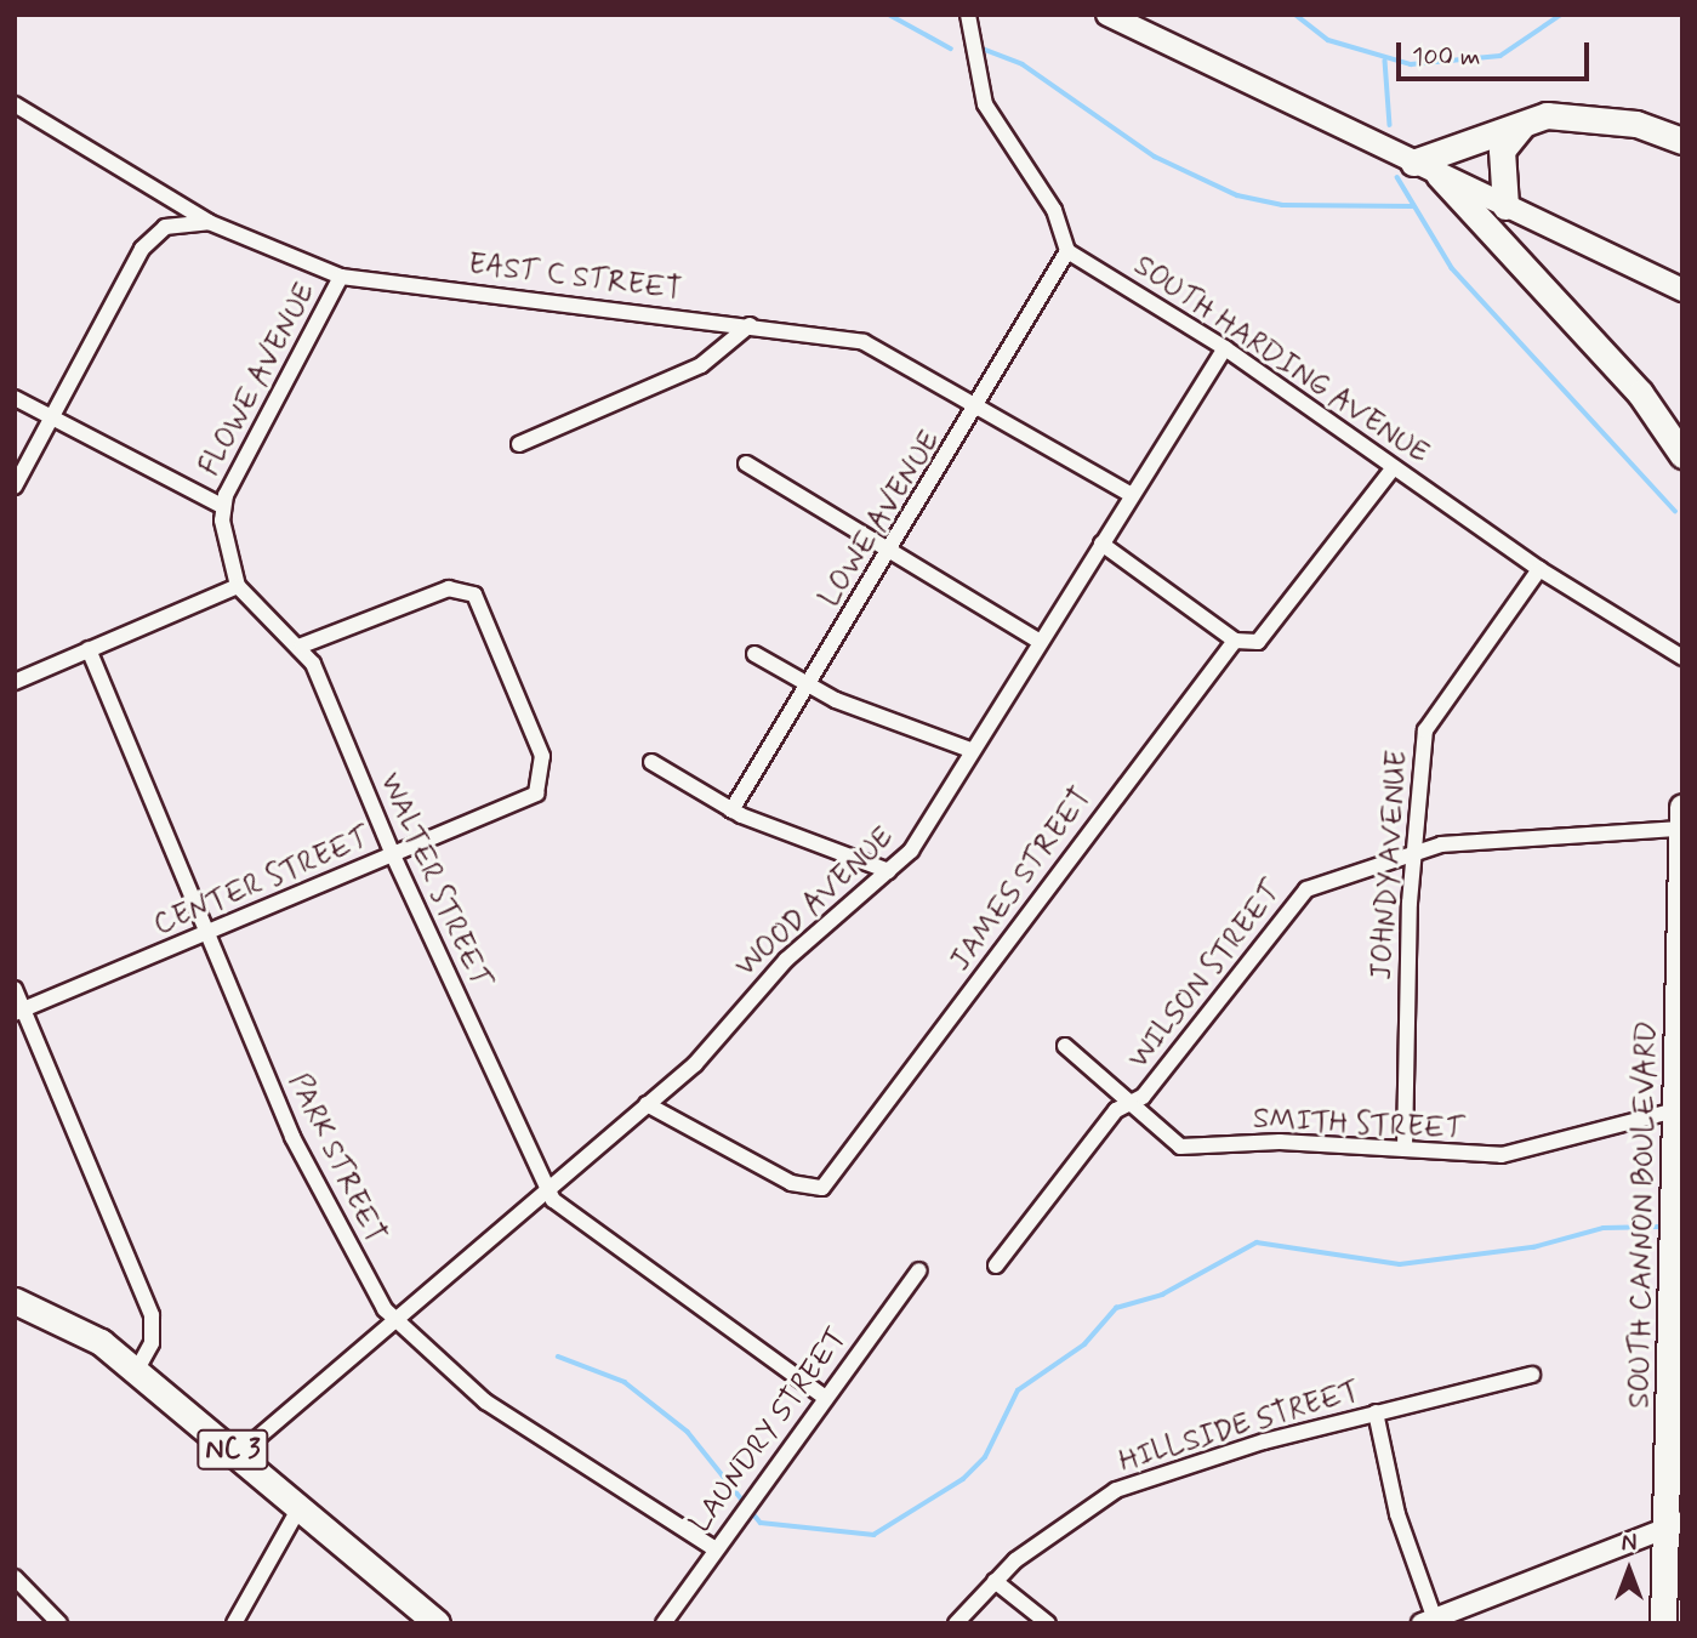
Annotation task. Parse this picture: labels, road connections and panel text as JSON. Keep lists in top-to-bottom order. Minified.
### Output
{"streets":{"main road":["SOUTH CANNON BOULEVARD","NC 3"],"street":["EAST C STREET","SOUTH HARDING AVENUE","FLOWE AVENUE","LOWE AVENUE","JOHNDY AVENUE","JAMES STREET","WALTER STREET","CENTER STREET","WOOD AVENUE","WILSON STREET","SMITH STREET","PARK STREET","HILLSIDE STREET","LAUNDRY STREET"]},"crossings":[["EAST C STREET","FLOWE AVENUE"],["EAST C STREET","LOWE AVENUE"],["EAST C STREET","WOOD AVENUE"],["SOUTH HARDING AVENUE","LOWE AVENUE"],["SOUTH HARDING AVENUE","JOHNDY AVENUE"],["SOUTH HARDING AVENUE","WOOD AVENUE"],["JOHNDY AVENUE","WILSON STREET"],["JOHNDY AVENUE","SMITH STREET"],["JAMES STREET","WOOD AVENUE"],["WALTER STREET","CENTER STREET"],["WALTER STREET","WOOD AVENUE"],["WALTER STREET","LAUNDRY STREET"],["CENTER STREET","PARK STREET"],["WOOD AVENUE","PARK STREET"],["WOOD AVENUE","NC 3"],["WILSON STREET","SMITH STREET"],["WILSON STREET","SOUTH CANNON BOULEVARD"],["SMITH STREET","SOUTH CANNON BOULEVARD"],["PARK STREET","LAUNDRY STREET"]],"scale_bar":"100 m","north":"top"}
